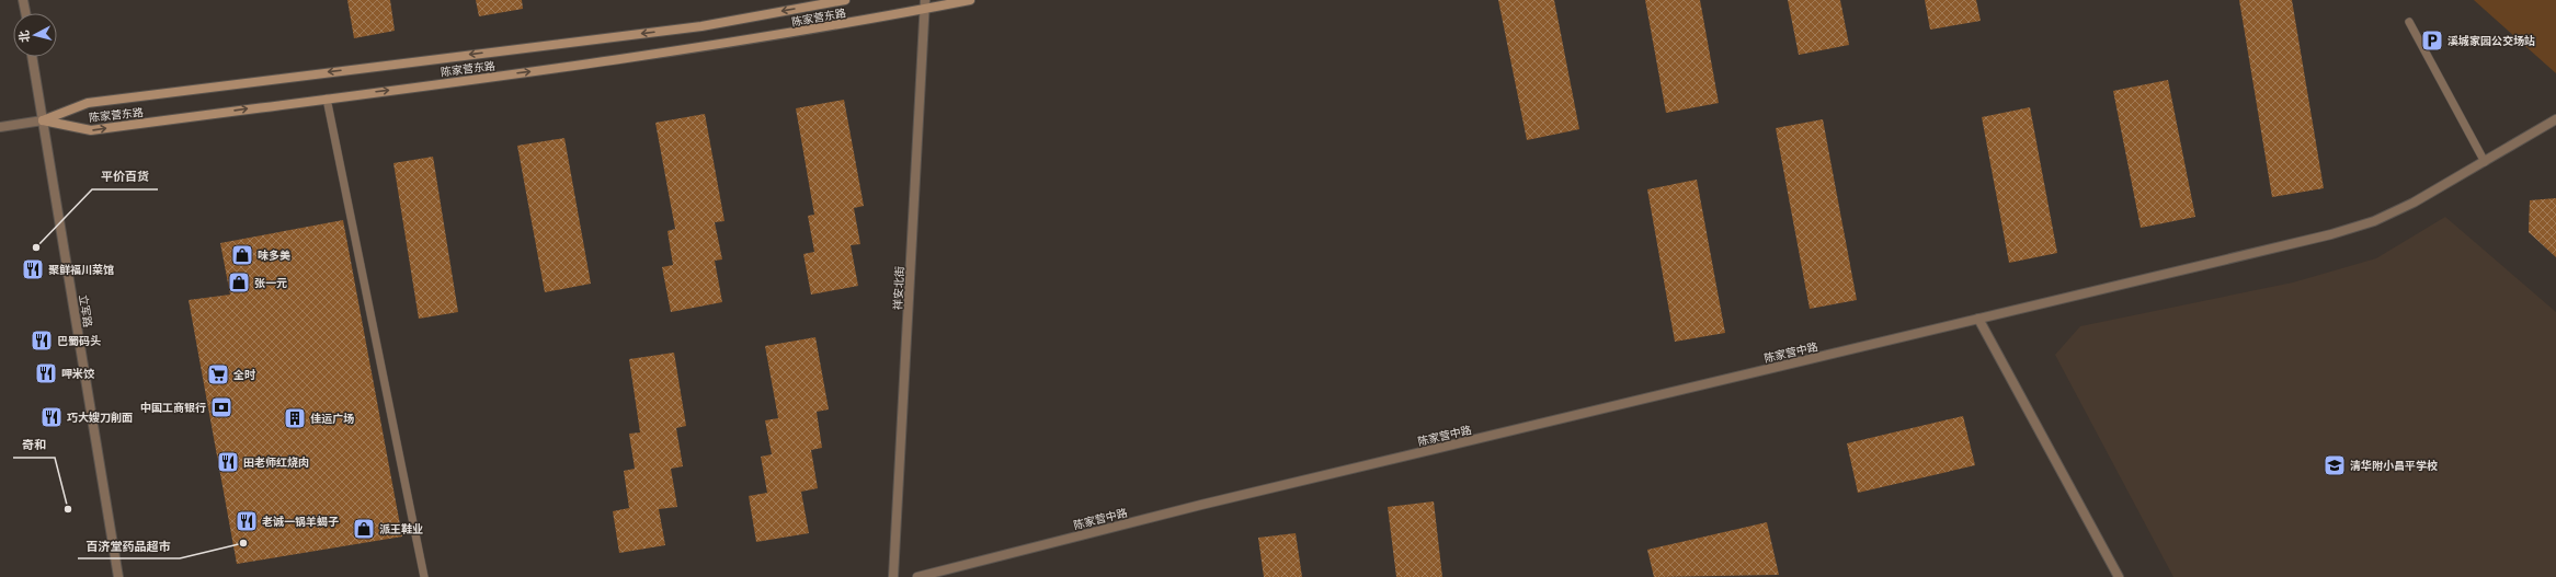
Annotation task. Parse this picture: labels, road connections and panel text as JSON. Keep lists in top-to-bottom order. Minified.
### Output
{"streets":{"street":["陈家营东路","祥安北街","立军路","陈家营中路"]},"crossings":[["陈家营东路","祥安北街"],["陈家营东路","立军路"]],"places":{"parking":["溪城家园公交场站"],"other":["平价百货","奇和","百济堂药品超市"],"shop":["味多美","张一元","派王鞋业"],"restaurant":["聚鲜福川菜馆","巴蜀码头","呷米饺","巧大嫂刀削面","田老师红烧肉","老诚一锅羊蝎子"],"supermarket":["全时"],"bank":["中国工商银行"],"building":["佳运广场"],"school or university":["清华附小昌平学校"]},"north":"left"}
